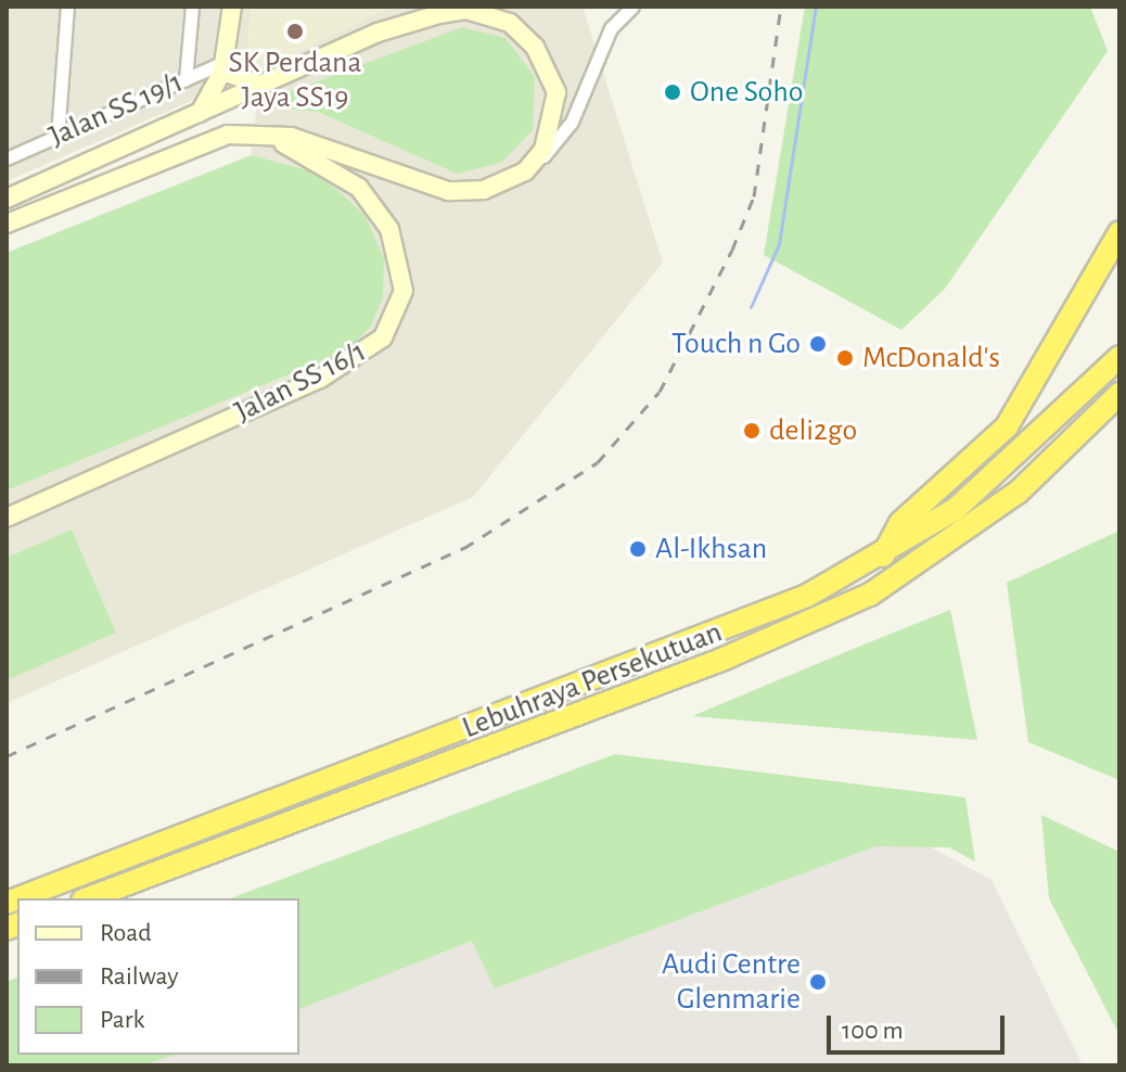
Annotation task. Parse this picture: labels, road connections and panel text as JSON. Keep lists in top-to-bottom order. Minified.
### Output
{"streets":{"highway":["Lebuhraya Persekutuan"],"main road":["Jalan SS 19/1","Jalan SS 16/1"]},"places":["SK Perdana Jaya SS19","One Soho","Touch n Go","McDonald's","deli2go","Al-Ikhsan","Audi Centre Glenmarie"],"legend":["Road","Railway","Park"],"scale_bar":"100 m"}
